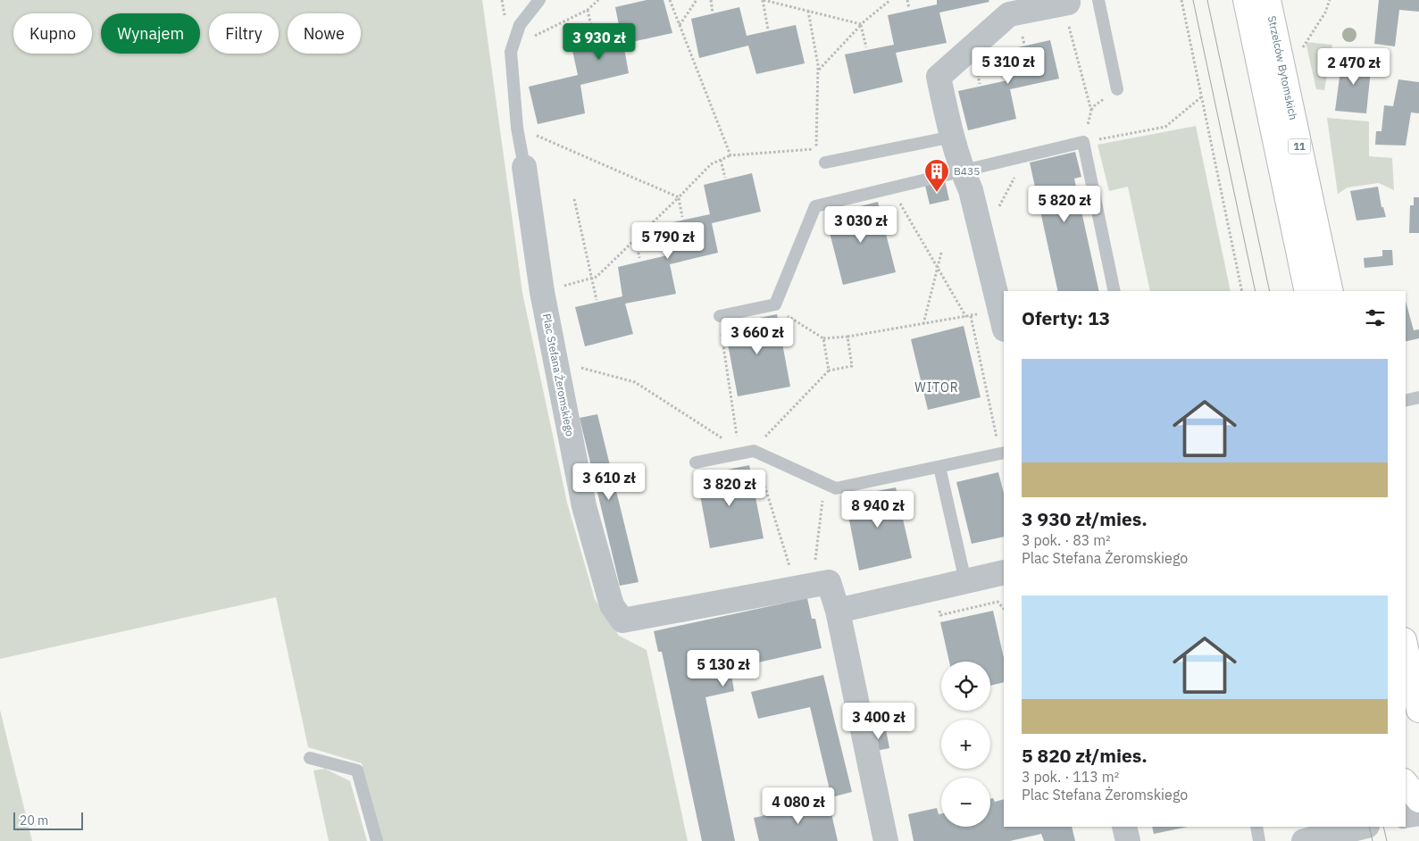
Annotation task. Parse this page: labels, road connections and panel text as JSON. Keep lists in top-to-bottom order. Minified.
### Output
{"streets":{"highway":["Strzelców Bytomskich","11"],"street":["Plac Stefana Żeromskiego"]},"districts":["WITOR"],"places":{"building":["B435"]},"scale_bar":"20 m","page":{"chip":["Kupno","Wynajem","Filtry","Nowe"],"price":["3 930 zł","5 310 zł","2 470 zł","5 820 zł","3 030 zł","5 790 zł","3 660 zł","3 610 zł","3 820 zł","8 940 zł","5 130 zł","3 400 zł","4 080 zł"],"heading":"Oferty: 13","list":[{"name":"3 930 zł/mies.","note":"3 pok. · 83 m² · Plac Stefana Żeromskiego"},{"name":"5 820 zł/mies.","note":"3 pok. · 113 m² · Plac Stefana Żeromskiego"}],"map_buttons":["+","−"],"scale":"20 m"}}
